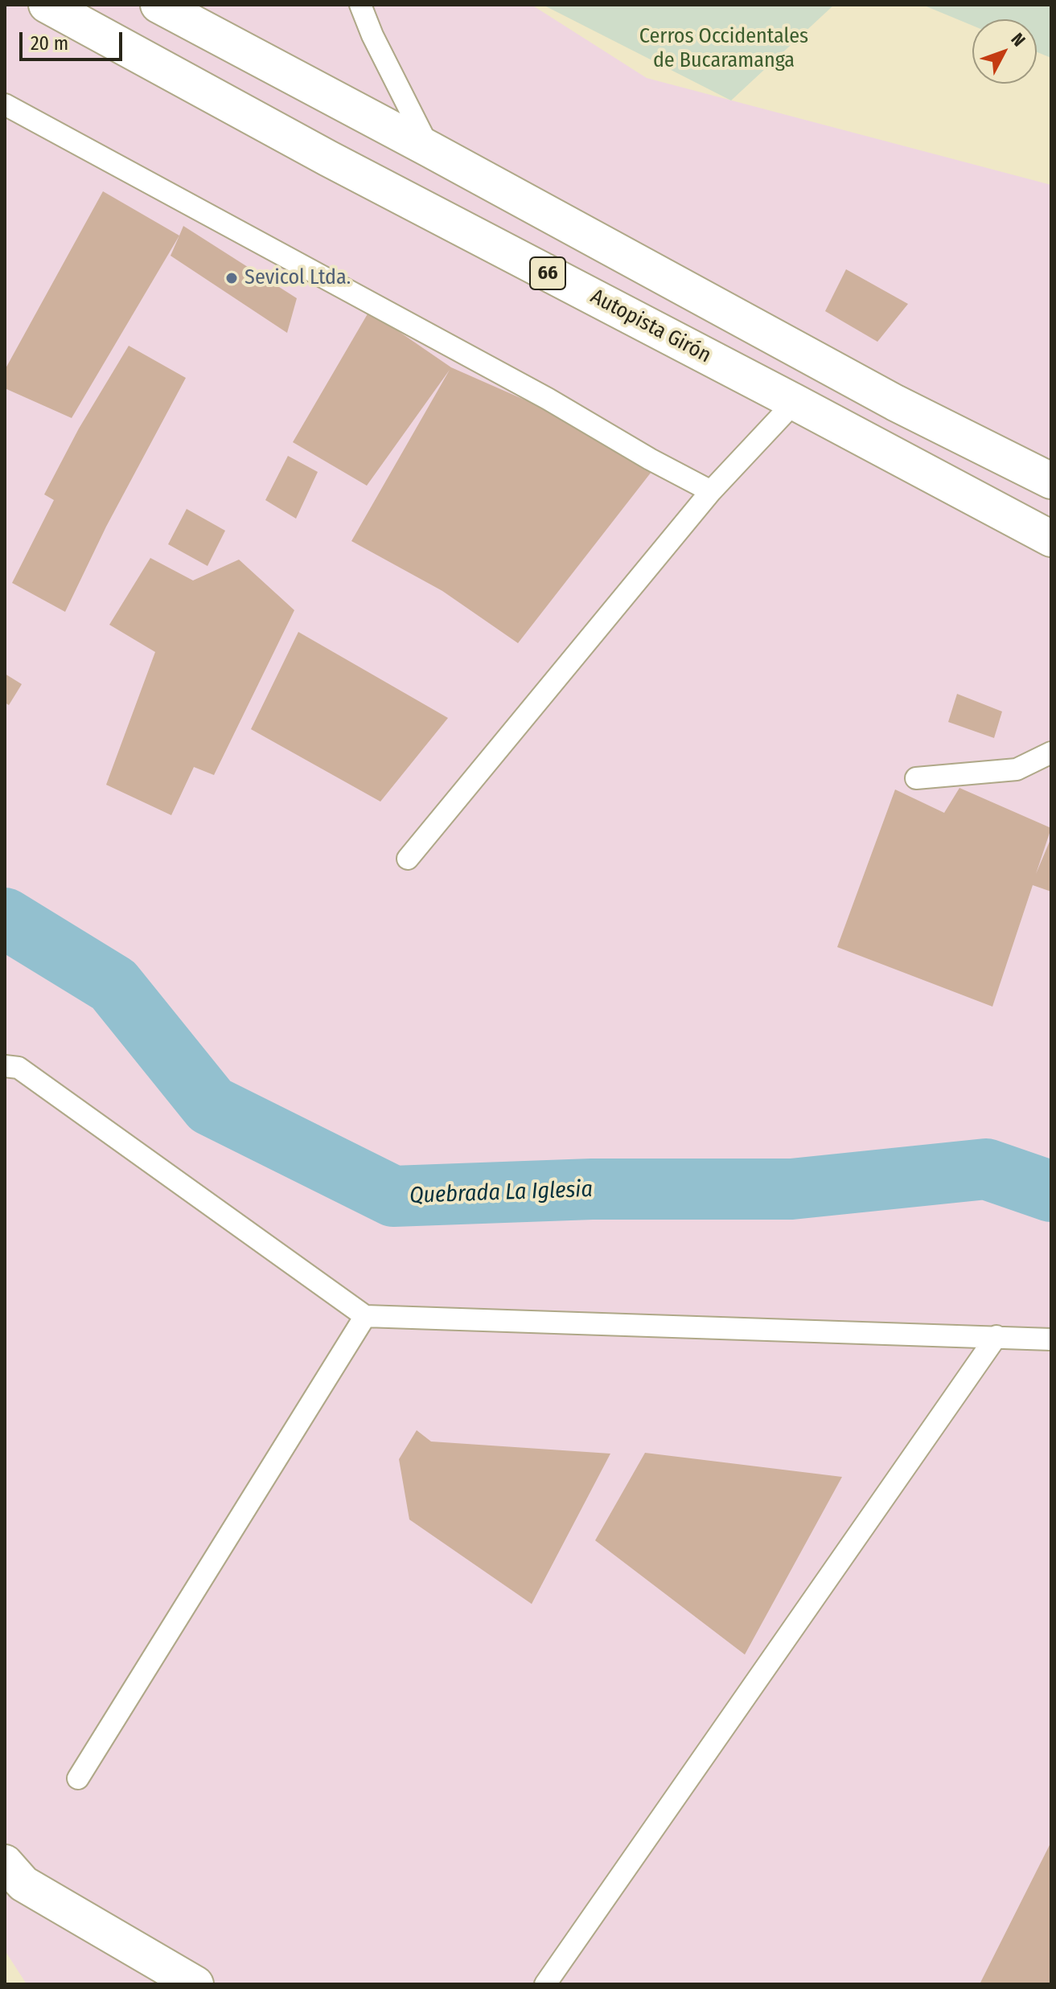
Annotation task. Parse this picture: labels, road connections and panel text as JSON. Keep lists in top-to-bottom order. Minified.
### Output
{"streets":{"main road":["66","Autopista Girón"]},"water":["Quebrada La Iglesia"],"parks":["Cerros Occidentales de Bucaramanga"],"places":["Sevicol Ltda."],"scale_bar":"20 m","north":"top right"}
